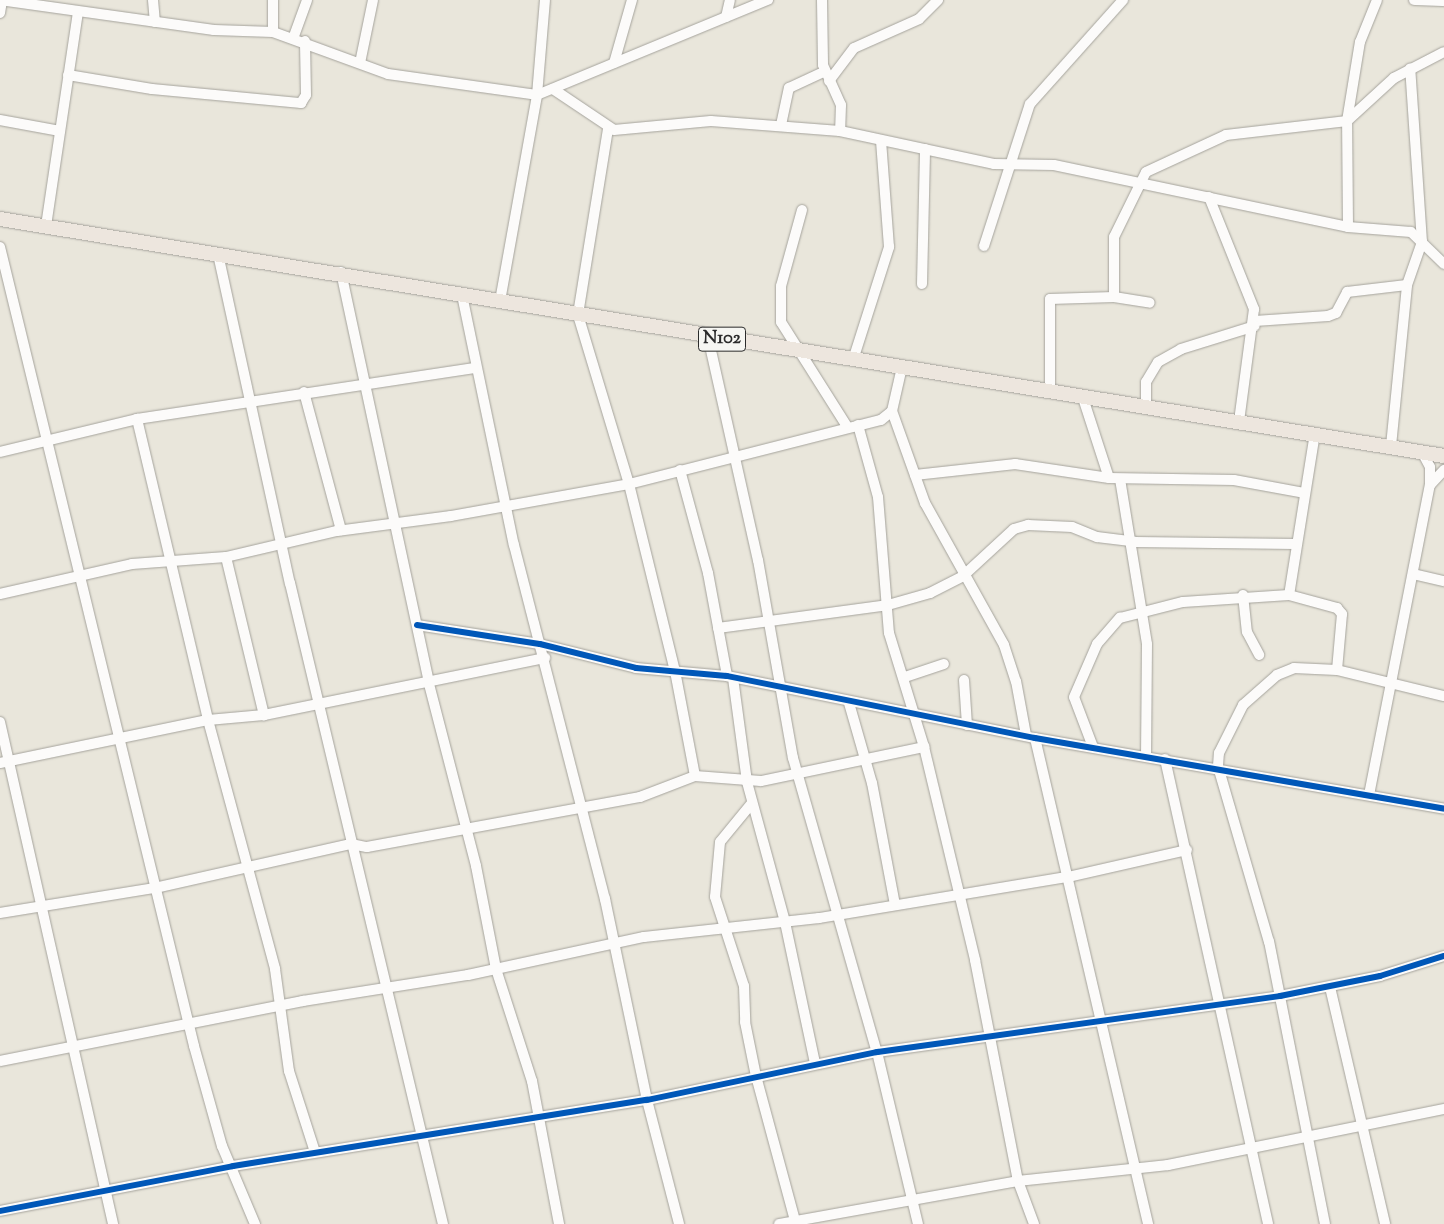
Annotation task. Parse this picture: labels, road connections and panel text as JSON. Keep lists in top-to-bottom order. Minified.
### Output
{"streets":{"main road":["N102"]}}
